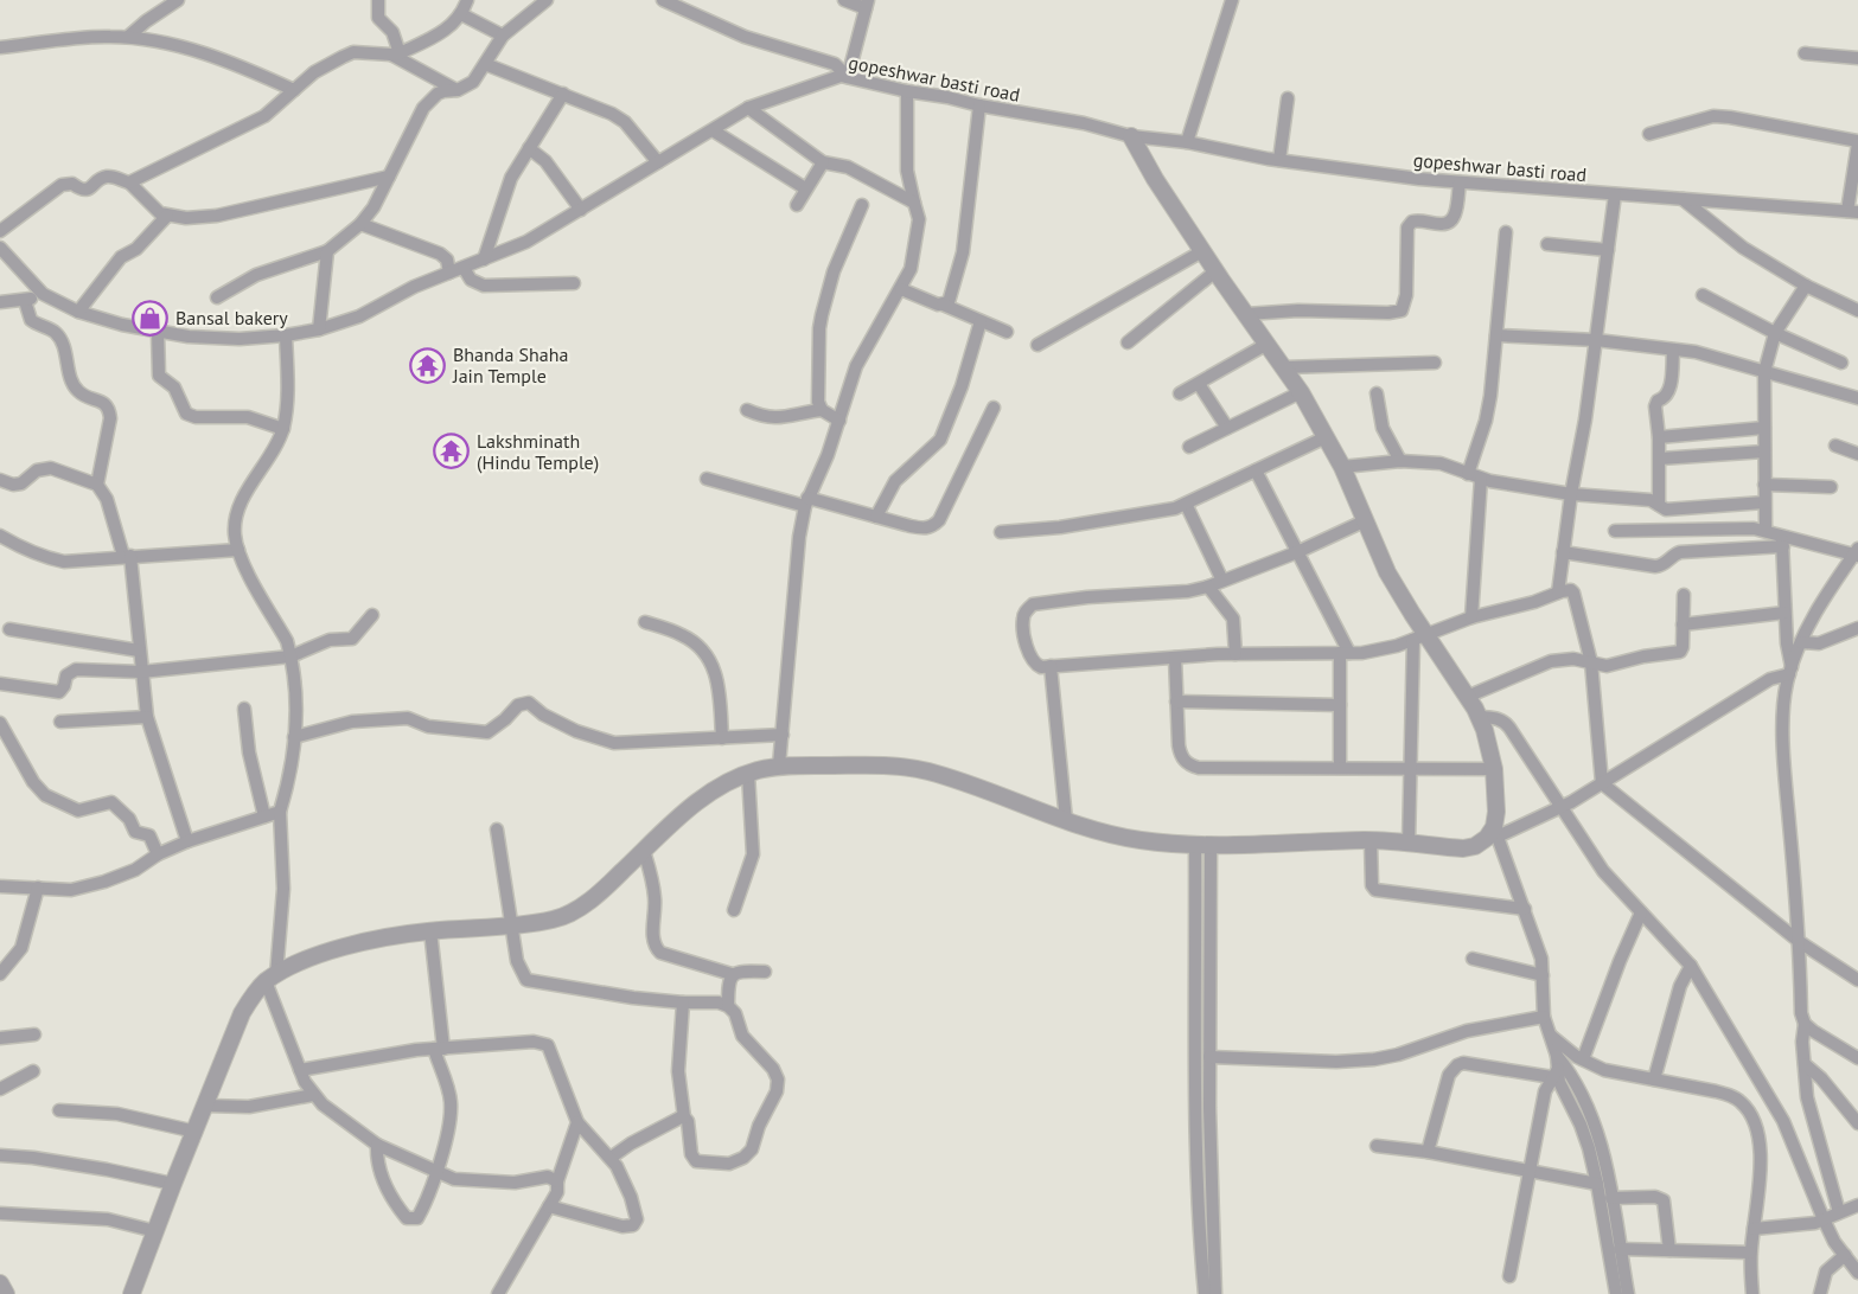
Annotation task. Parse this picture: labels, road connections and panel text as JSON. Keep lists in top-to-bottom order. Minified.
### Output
{"streets":{"street":["gopeshwar basti road"]},"places":{"shop":["Bansal bakery"],"temple":["Bhanda Shaha Jain Temple","Lakshminath (Hindu Temple)"]}}
